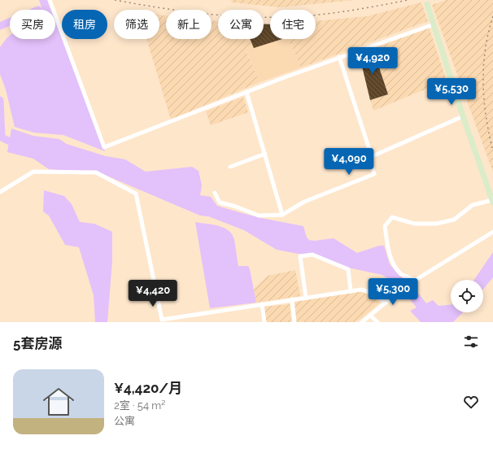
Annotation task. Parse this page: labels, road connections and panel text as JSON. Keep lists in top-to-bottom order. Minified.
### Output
{"page":{"chip":["买房","租房","筛选","新上","公寓","住宅"],"price":["¥4,920","¥5,530","¥4,090","¥5,300","¥4,420"],"heading":"5套房源","list":[{"name":"¥4,420/月","note":"2室 · 54 m² · 公寓"}]}}
